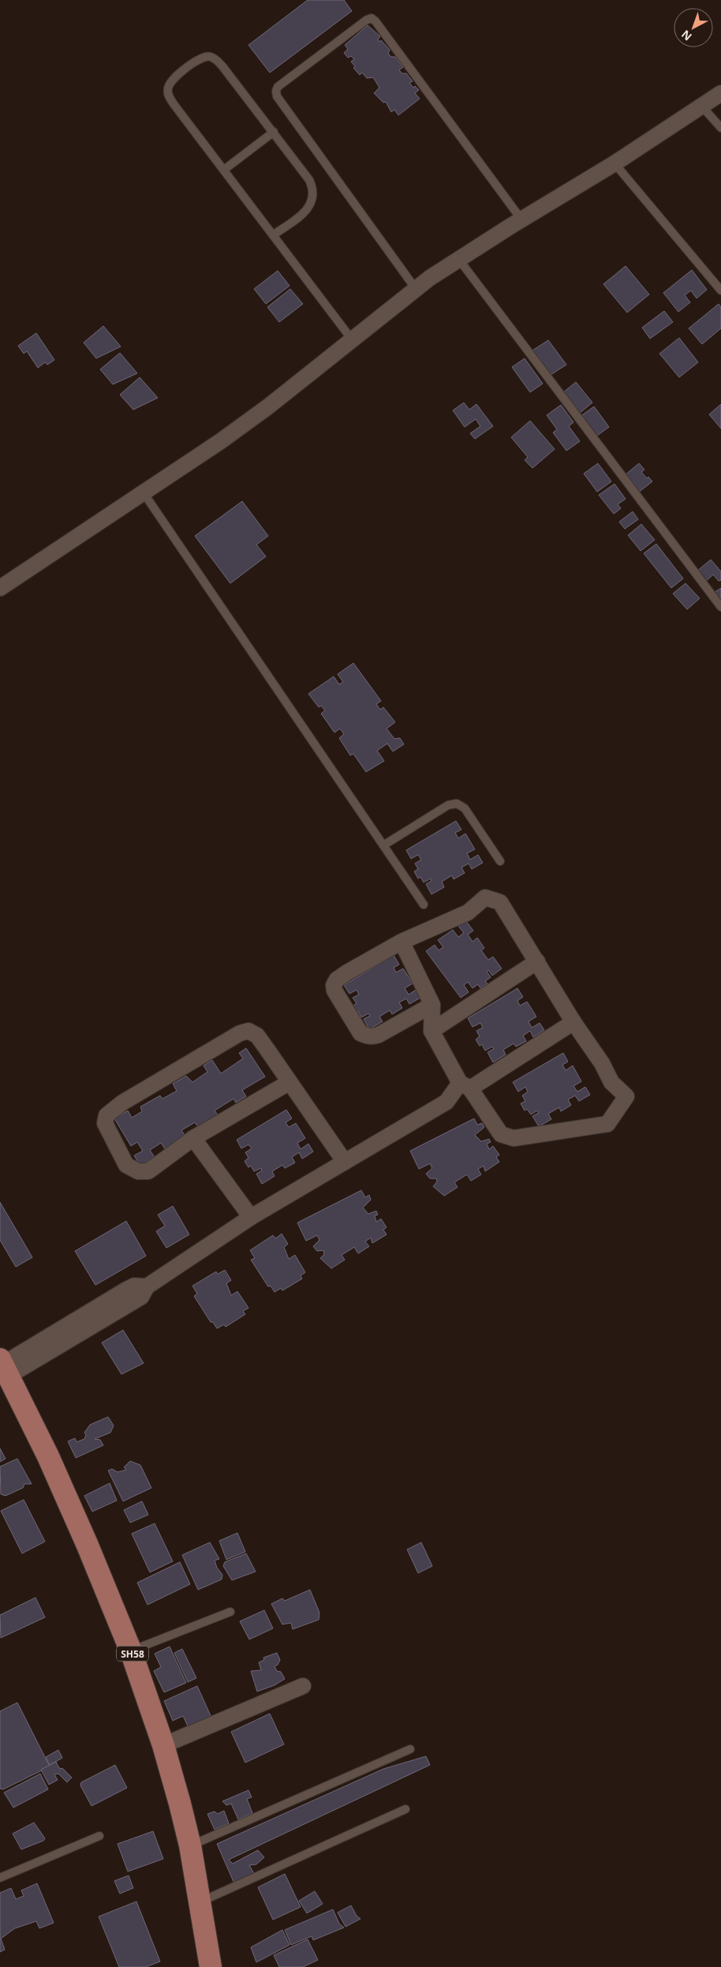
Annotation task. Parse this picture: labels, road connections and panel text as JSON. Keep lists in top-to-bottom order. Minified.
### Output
{"streets":{"main road":["SH58"]},"north":"bottom left"}
